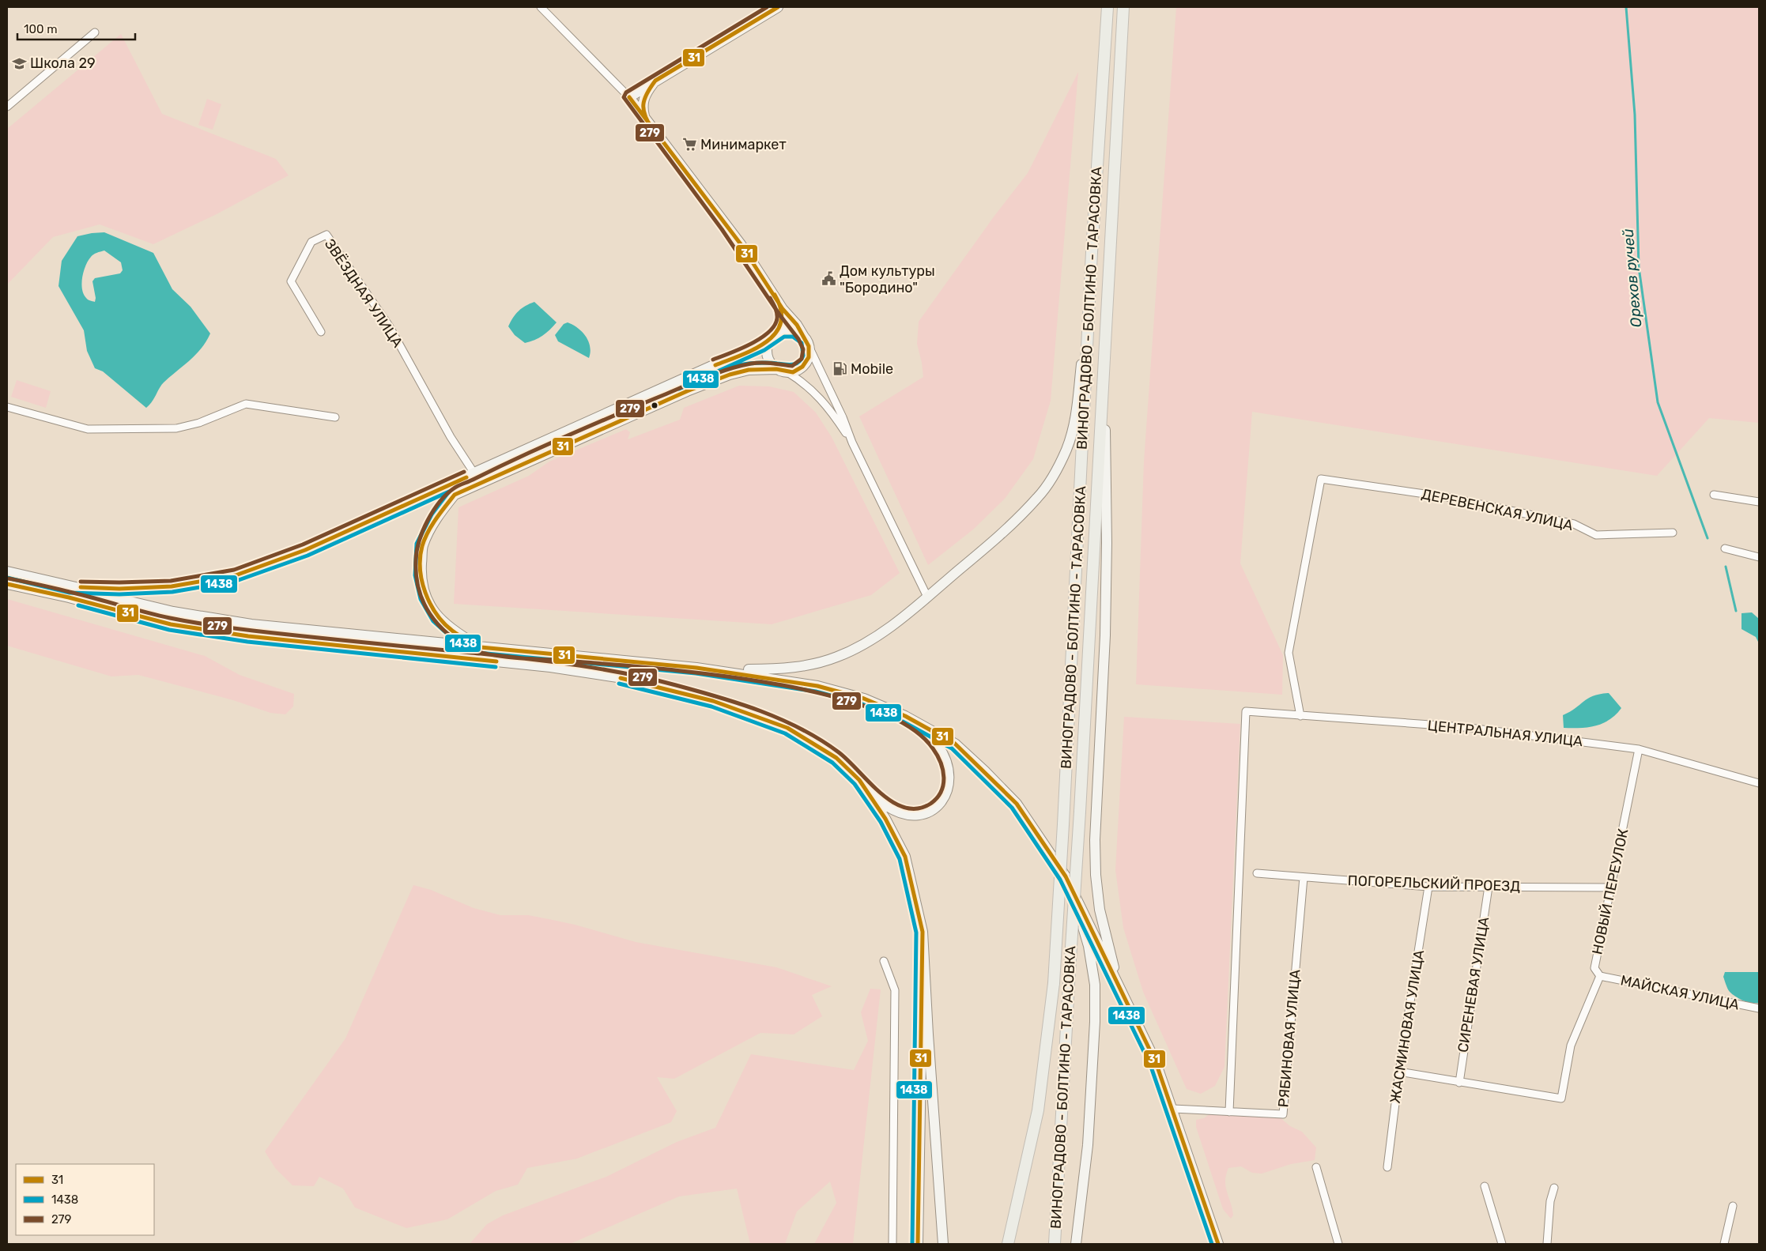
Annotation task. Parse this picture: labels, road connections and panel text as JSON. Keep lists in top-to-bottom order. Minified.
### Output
{"streets":{"main road":["ВИНОГРАДОВО - БОЛТИНО - ТАРАСОВКА"],"street":["ЗВЁЗДНАЯ УЛИЦА","ДЕРЕВЕНСКАЯ УЛИЦА","ЦЕНТРАЛЬНАЯ УЛИЦА","ПОГОРЕЛЬСКИЙ ПРОЕЗД","НОВЫЙ ПЕРЕУЛОК","СИРЕНЕВАЯ УЛИЦА","МАЙСКАЯ УЛИЦА","ЖАСМИНОВАЯ УЛИЦА","РЯБИНОВАЯ УЛИЦА"]},"crossings":[["ДЕРЕВЕНСКАЯ УЛИЦА","ЦЕНТРАЛЬНАЯ УЛИЦА"],["ЦЕНТРАЛЬНАЯ УЛИЦА","НОВЫЙ ПЕРЕУЛОК"],["ЦЕНТРАЛЬНАЯ УЛИЦА","РЯБИНОВАЯ УЛИЦА"],["ПОГОРЕЛЬСКИЙ ПРОЕЗД","НОВЫЙ ПЕРЕУЛОК"],["ПОГОРЕЛЬСКИЙ ПРОЕЗД","СИРЕНЕВАЯ УЛИЦА"],["ПОГОРЕЛЬСКИЙ ПРОЕЗД","ЖАСМИНОВАЯ УЛИЦА"],["ПОГОРЕЛЬСКИЙ ПРОЕЗД","РЯБИНОВАЯ УЛИЦА"],["НОВЫЙ ПЕРЕУЛОК","МАЙСКАЯ УЛИЦА"]],"water":["Орехов ручей"],"places":{"school or university":["Школа 29"],"supermarket":["Минимаркет"],"public building":["Дом культуры \"Бородино\""],"fuel station":["Mobile"]},"lines":["transit line 31","transit line 279","transit line 1438"],"legend":["31","1438","279"],"scale_bar":"100 m"}
